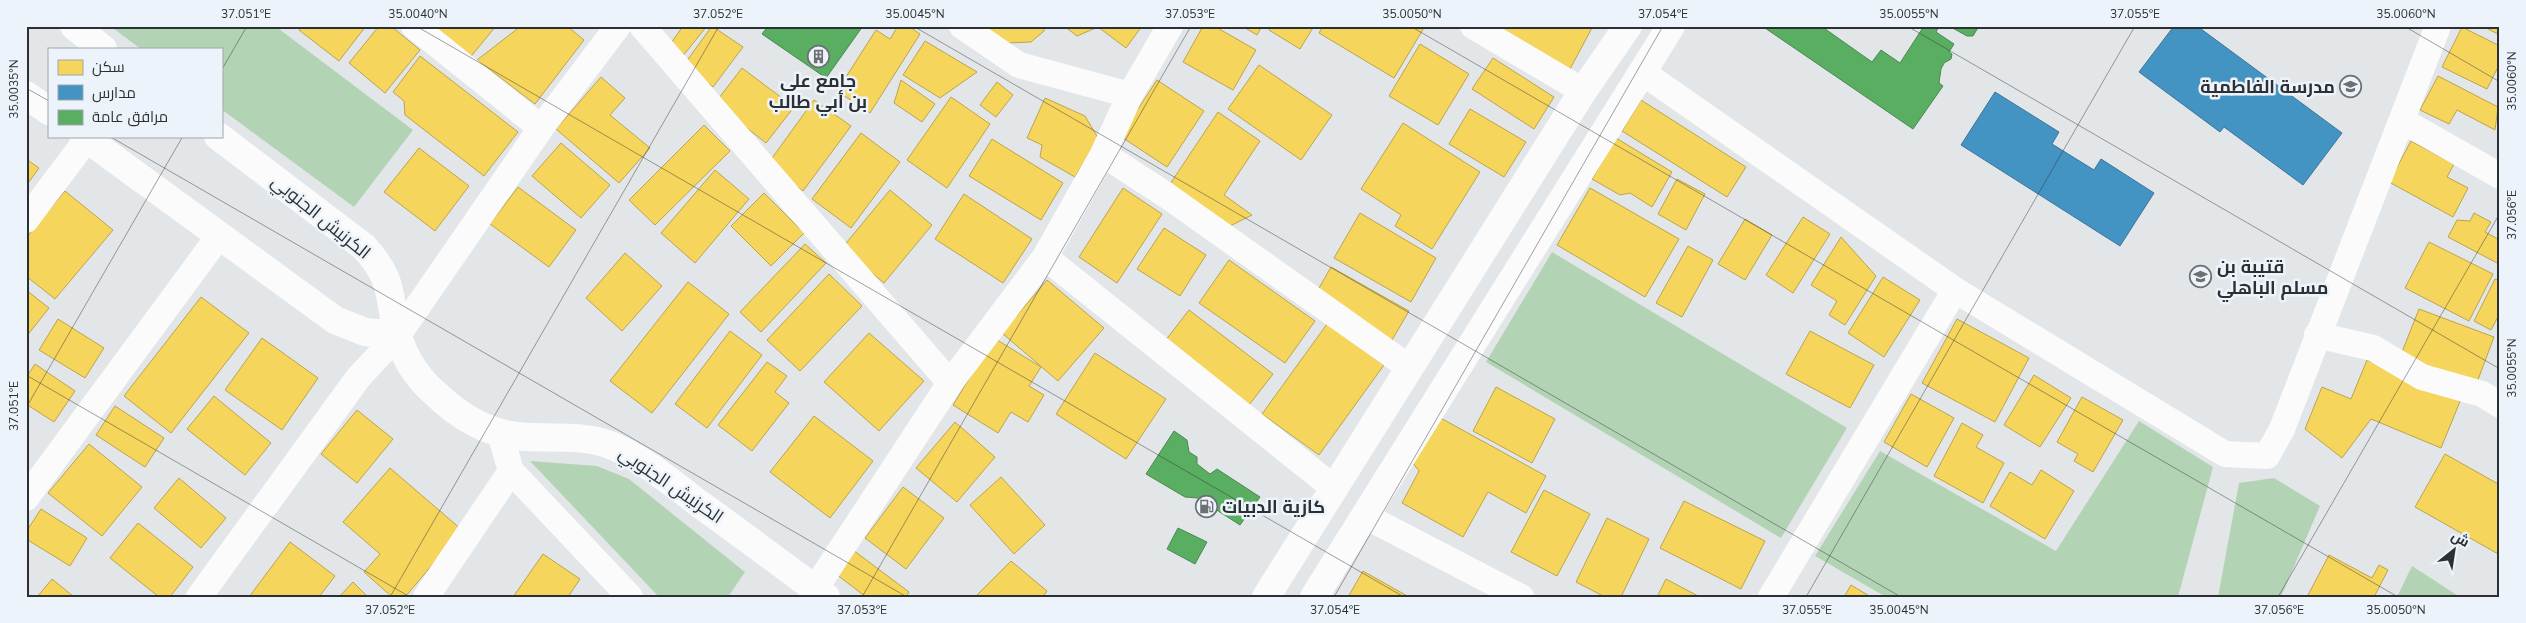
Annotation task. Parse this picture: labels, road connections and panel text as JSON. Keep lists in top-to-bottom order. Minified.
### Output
{"streets":{"main road":["الكرنيش الجنوبي"]},"places":{"building":["جامع علي بن أبي طالب"],"school or university":["مدرسة الفاطمية","قتيبة بن مسلم الباهلي"],"fuel station":["كازية الدبيات"]},"legend":["سكن","مدارس","مرافق عامة"],"north":"top right","coordinates":["37.051°E","35.0040°N","37.052°E","35.0045°N","37.053°E","35.0050°N","37.054°E","35.0055°N","37.055°E","35.0060°N","35.0035°N","37.056°E"]}
